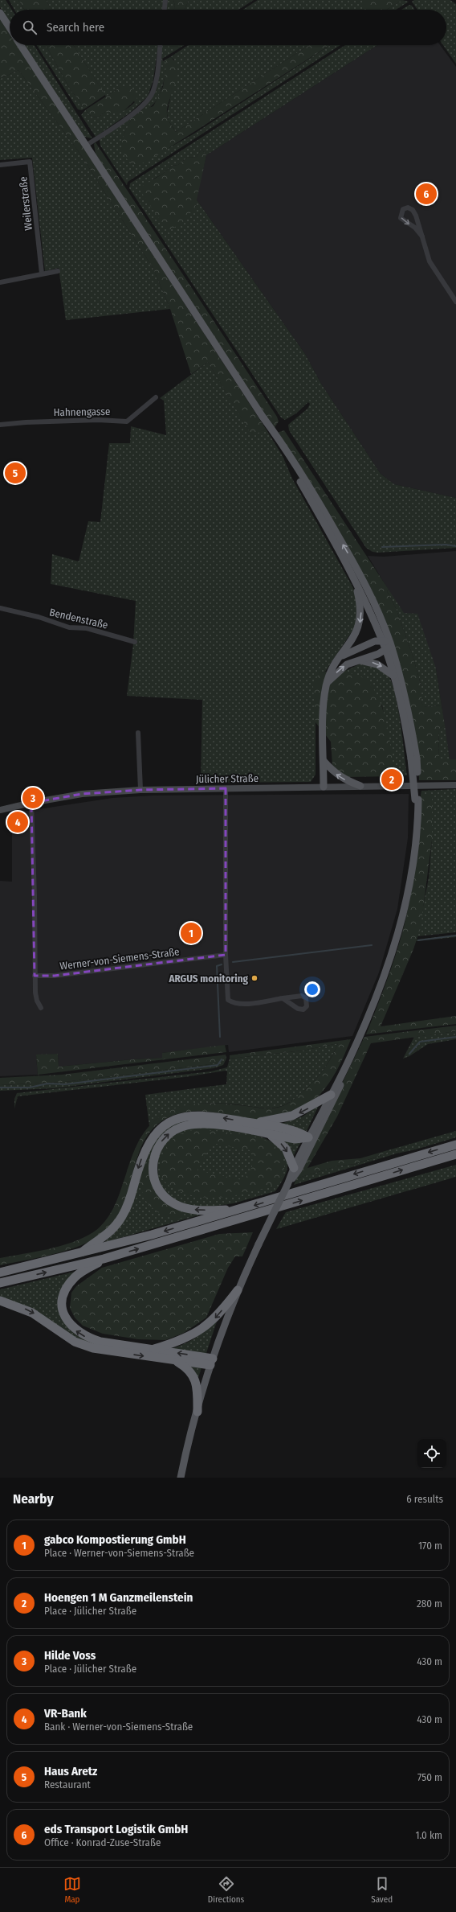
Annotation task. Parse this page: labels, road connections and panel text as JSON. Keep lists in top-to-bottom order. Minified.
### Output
{"streets":{"main road":["Jülicher Straße"],"street":["Weilerstraße","Hahnengasse","Bendenstraße","Werner-von-Siemens-Straße"]},"places":["ARGUS monitoring"],"page":{"search":"Search here","pins":["6","5","2","3","4","1"],"heading":["Nearby","6 results"],"list":[{"mark":"1","name":"gabco Kompostierung GmbH","note":"Place · Werner-von-Siemens-Straße","value":"170 m"},{"mark":"2","name":"Hoengen 1 M Ganzmeilenstein","note":"Place · Jülicher Straße","value":"280 m"},{"mark":"3","name":"Hilde Voss","note":"Place · Jülicher Straße","value":"430 m"},{"mark":"4","name":"VR-Bank","note":"Bank · Werner-von-Siemens-Straße","value":"430 m"},{"mark":"5","name":"Haus Aretz","note":"Restaurant","value":"750 m"},{"mark":"6","name":"eds Transport Logistik GmbH","note":"Office · Konrad-Zuse-Straße","value":"1.0 km"}],"nav":["Map","Directions","Saved"]}}
